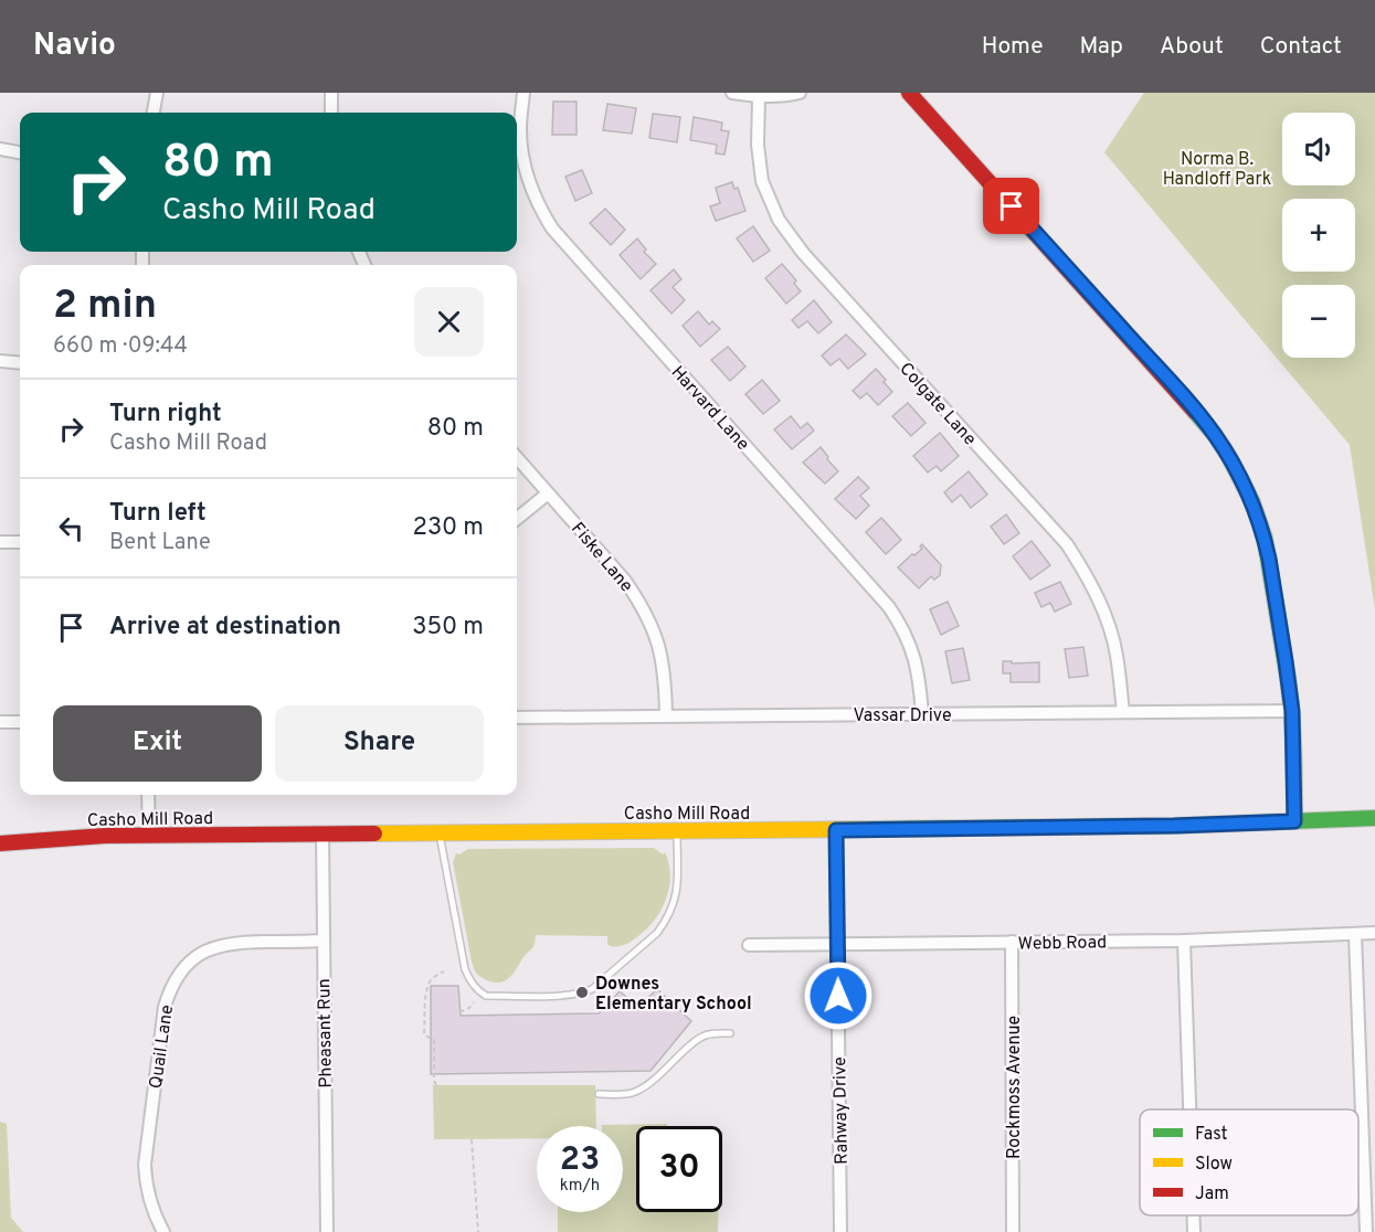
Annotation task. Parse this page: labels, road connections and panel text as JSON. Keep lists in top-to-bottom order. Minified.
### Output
{"streets":{"street":["Colgate Lane","Harvard Lane","Fiske Lane","Vassar Drive","Casho Mill Road","Webb Road","Pheasant Run","Quail Lane","Rockmoss Avenue","Rahway Drive"]},"crossings":[["Colgate Lane","Vassar Drive"],["Harvard Lane","Vassar Drive"],["Fiske Lane","Vassar Drive"],["Casho Mill Road","Pheasant Run"],["Casho Mill Road","Rahway Drive"],["Webb Road","Rockmoss Avenue"],["Webb Road","Rahway Drive"],["Pheasant Run","Quail Lane"]],"parks":["Norma B. Handloff Park"],"places":["Downes Elementary School"],"legend":["Fast","Slow","Jam"],"page":{"header":"Navio","nav":["Home","Map","About","Contact"],"map_buttons":["+","−"],"turn":["80 m","Casho Mill Road"],"heading":["2 min","660 m · 09:44"],"list":[{"name":"Turn right","note":"Casho Mill Road","value":"80 m"},{"name":"Turn left","note":"Bent Lane","value":"230 m"},{"name":"Arrive at destination","value":"350 m"}],"buttons":["Exit","Share"],"speed":"23 km/h","limit":"30"}}
